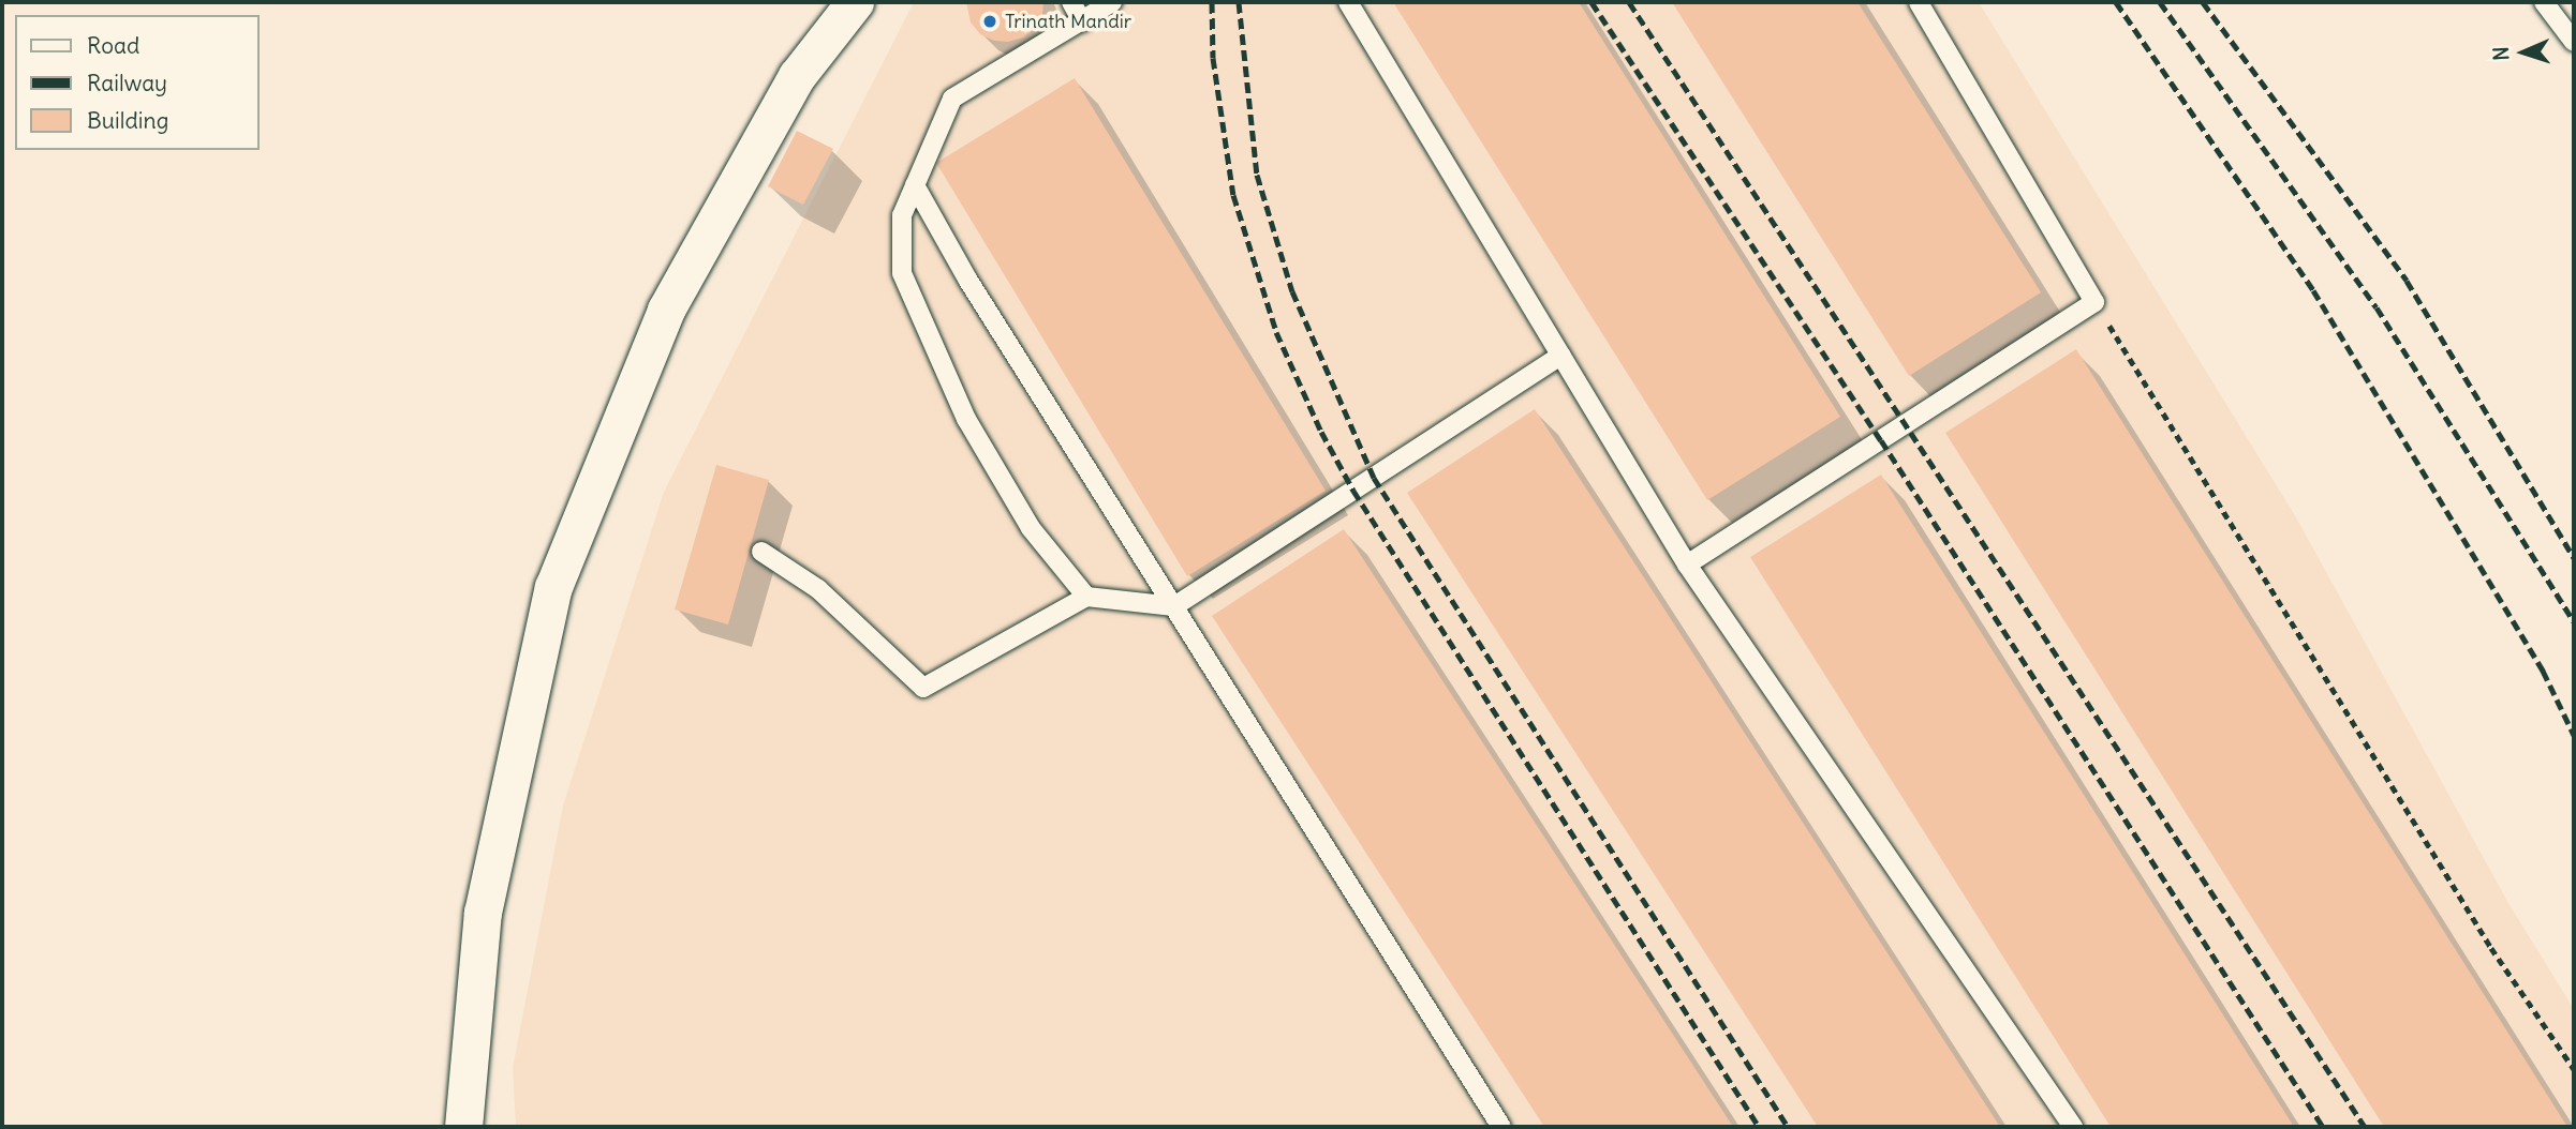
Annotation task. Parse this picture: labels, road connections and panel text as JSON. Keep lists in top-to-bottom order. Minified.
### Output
{"places":["Trinath Mandir"],"legend":["Road","Railway","Building"],"north":"left"}
